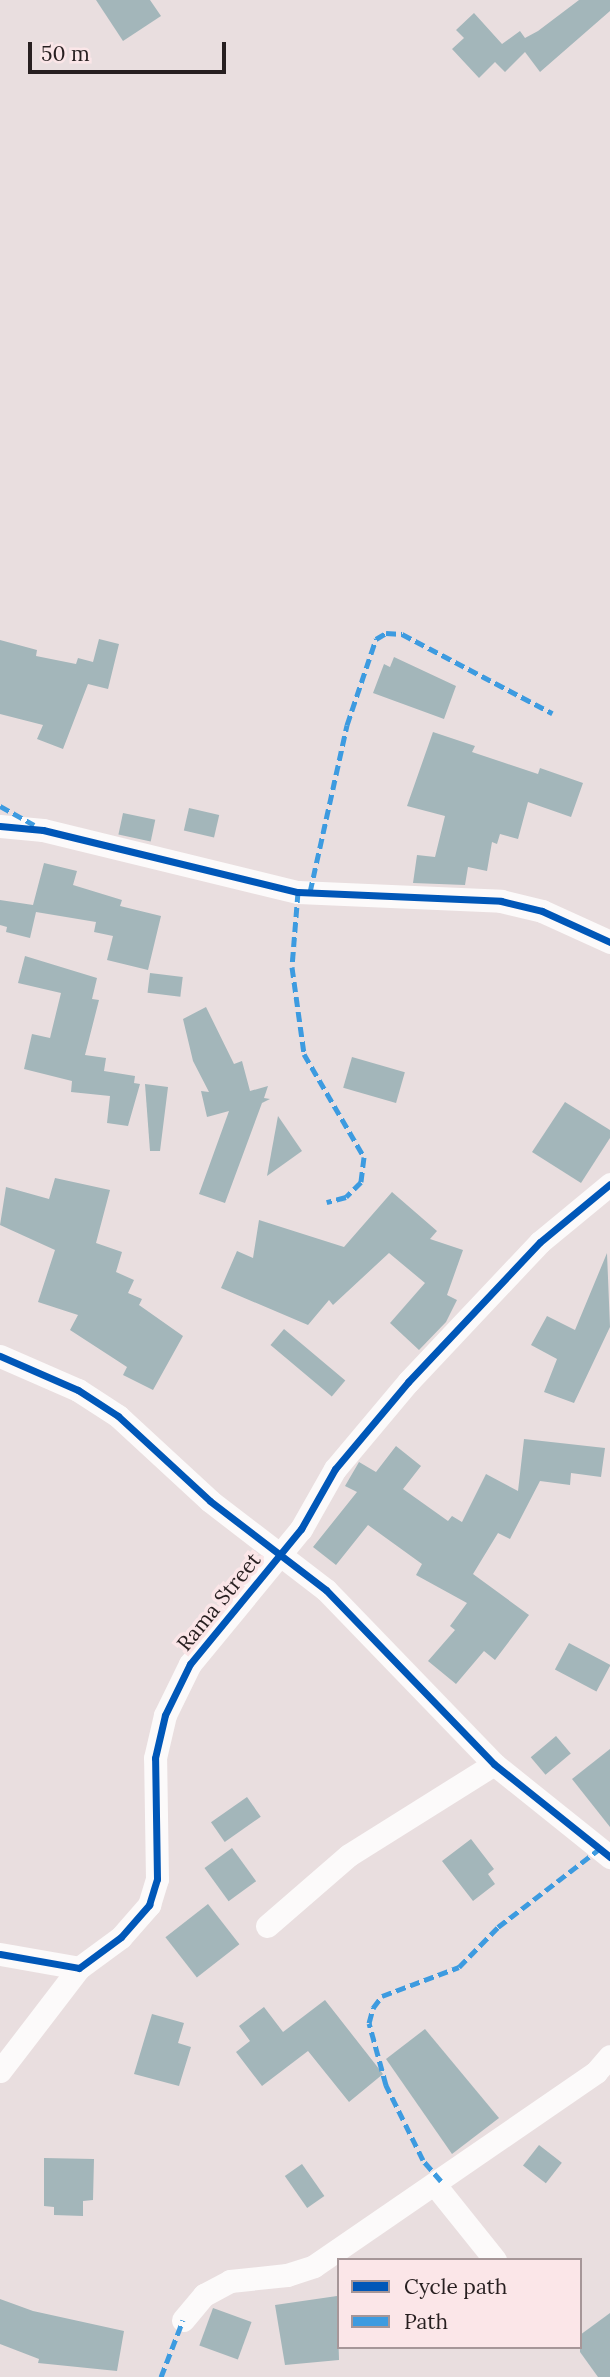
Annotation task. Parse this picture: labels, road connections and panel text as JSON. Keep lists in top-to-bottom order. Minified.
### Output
{"streets":{"street":["Rama Street"]},"legend":["Cycle path","Path"],"scale_bar":"50 m"}
